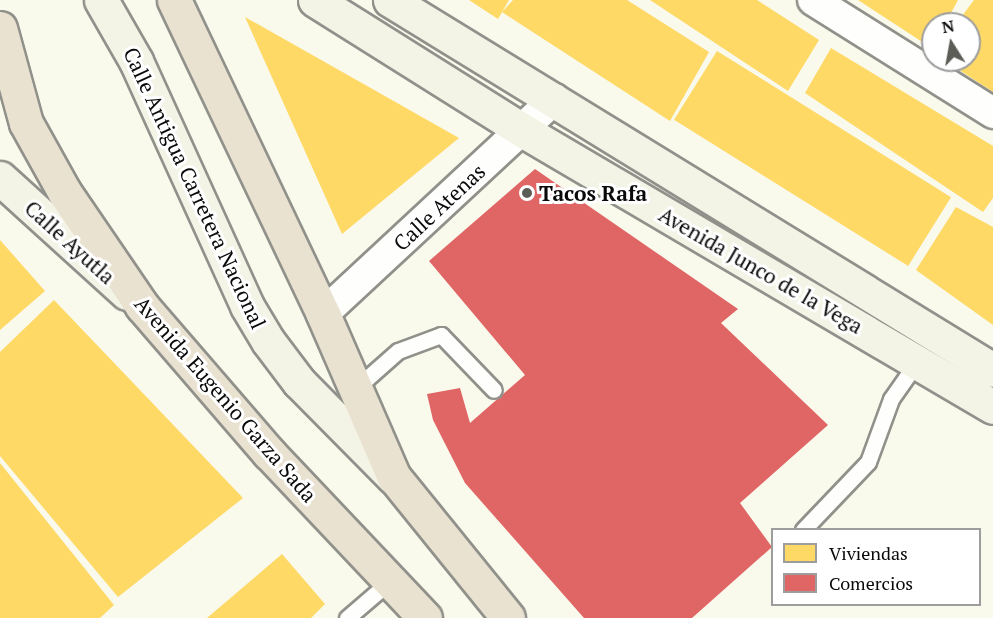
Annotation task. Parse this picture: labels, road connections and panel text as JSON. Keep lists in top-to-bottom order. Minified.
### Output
{"streets":{"highway":["Avenida Eugenio Garza Sada"],"street":["Calle Antigua Carretera Nacional","Calle Atenas","Calle Ayutla","Avenida Junco de la Vega"]},"crossings":[["Calle Atenas","Avenida Junco de la Vega"],["Calle Ayutla","Avenida Eugenio Garza Sada"]],"places":["Tacos Rafa"],"legend":["Viviendas","Comercios"],"north":"top"}
